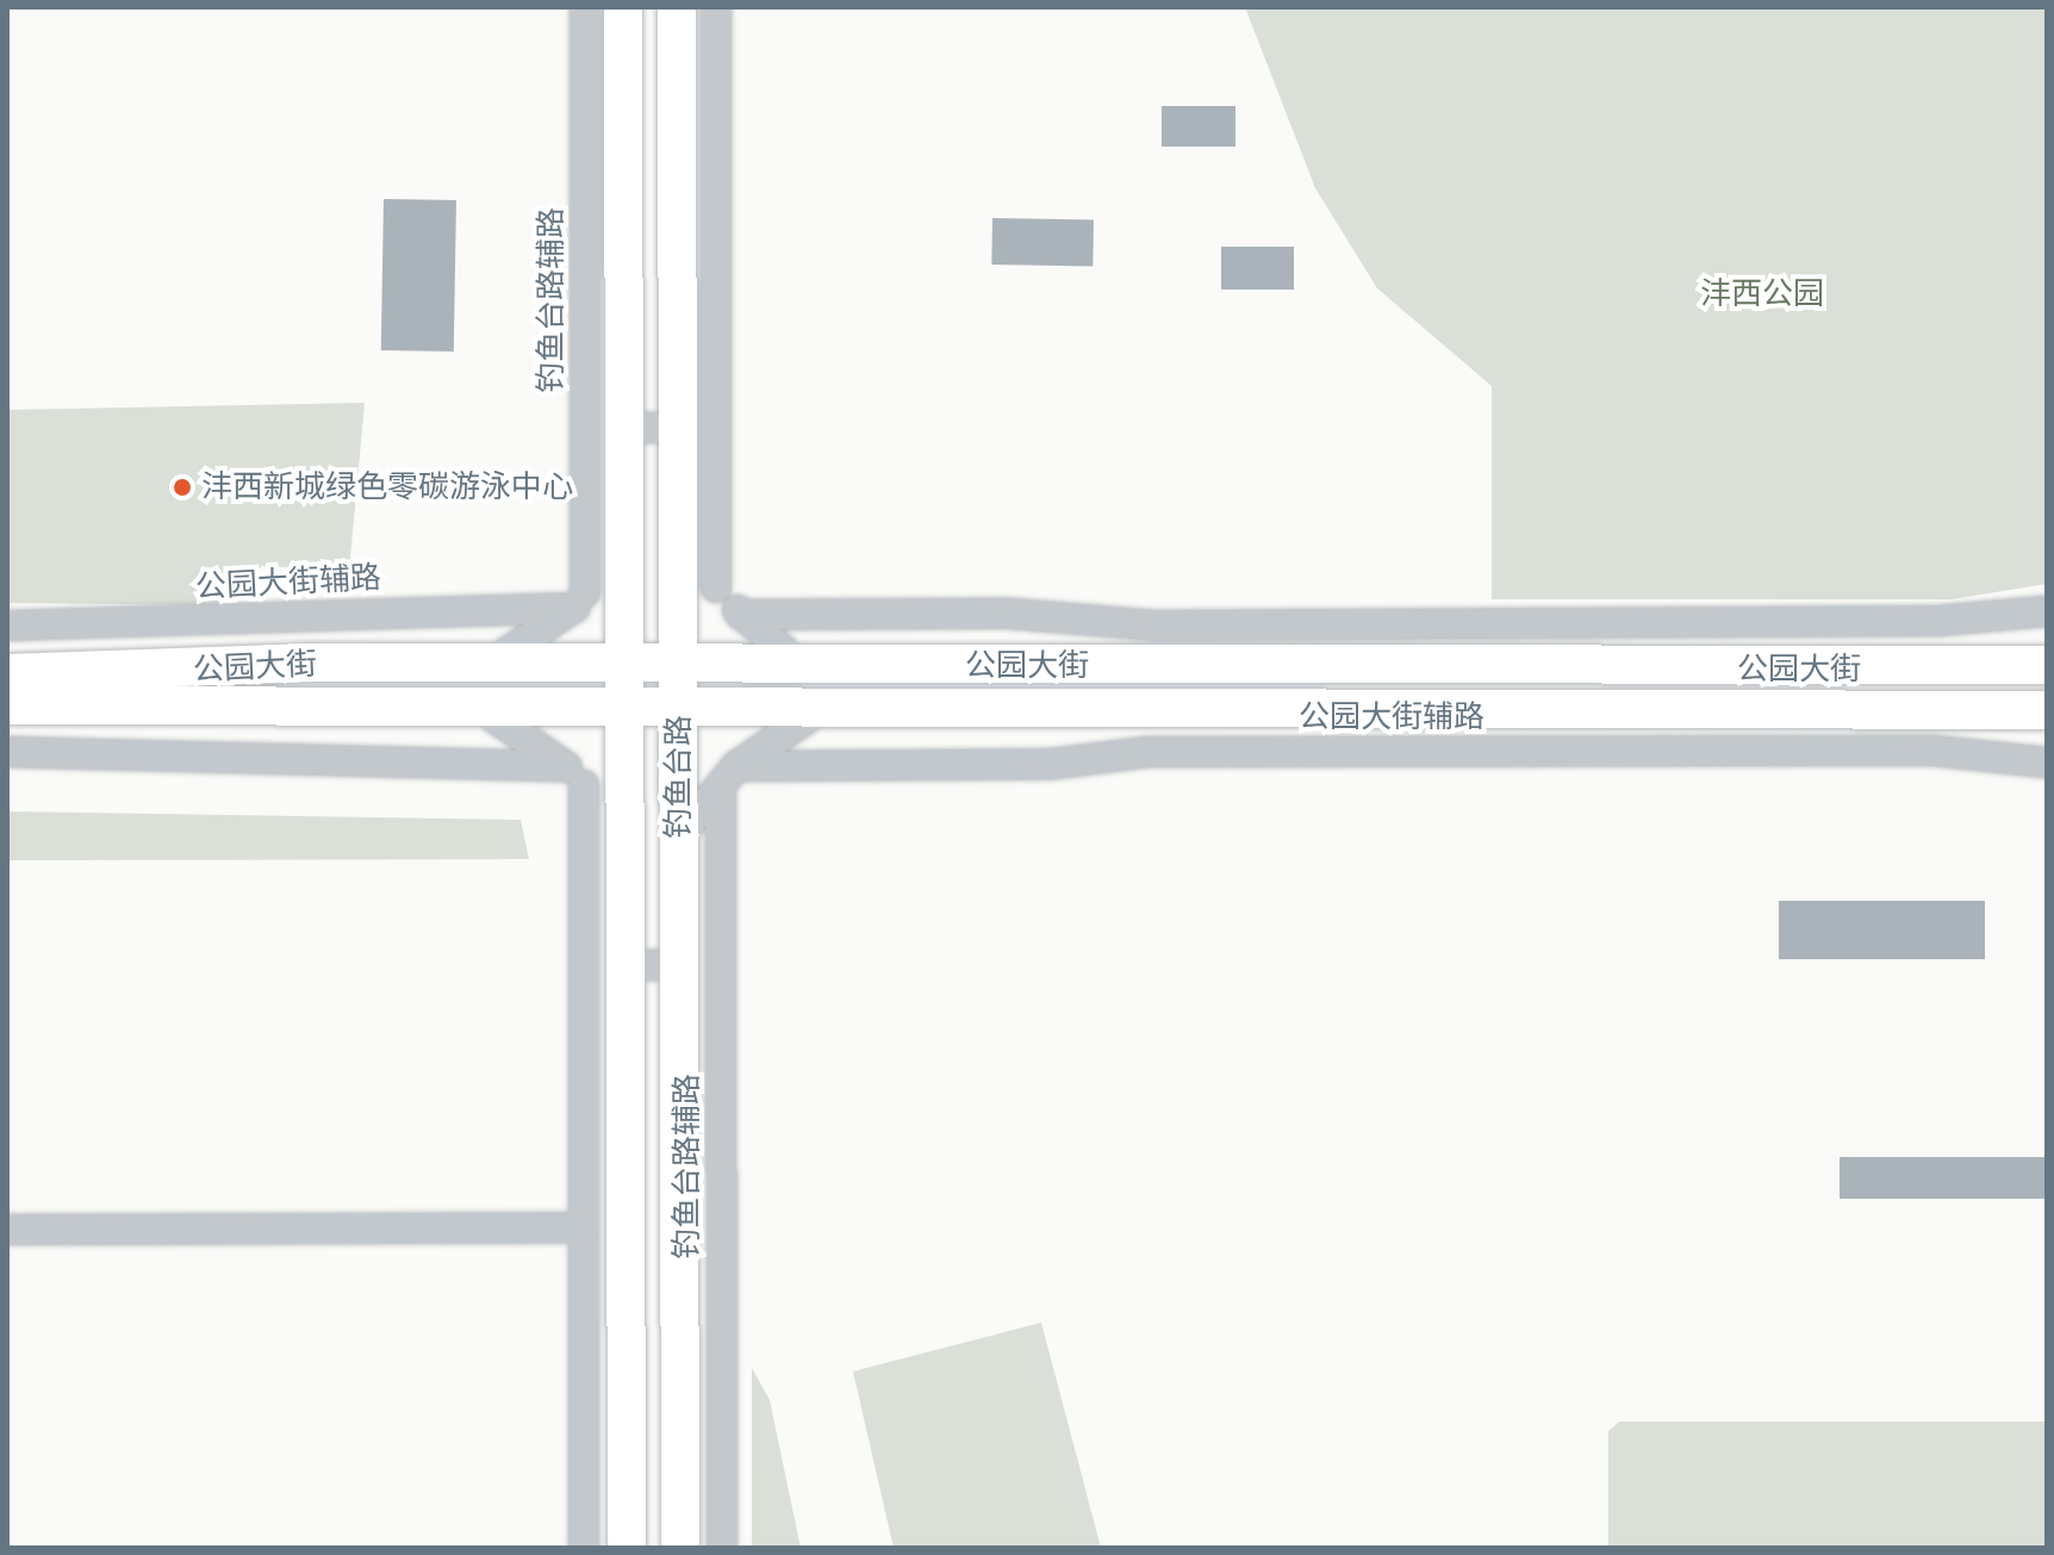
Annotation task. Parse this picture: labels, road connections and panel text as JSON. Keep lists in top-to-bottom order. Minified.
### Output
{"streets":{"main road":["公园大街","钓鱼台路"],"street":["钓鱼台路辅路","公园大街辅路"]},"crossings":[["钓鱼台路辅路","公园大街辅路"],["公园大街","钓鱼台路"]],"parks":["沣西公园"],"places":["沣西新城绿色零碳游泳中心"]}
